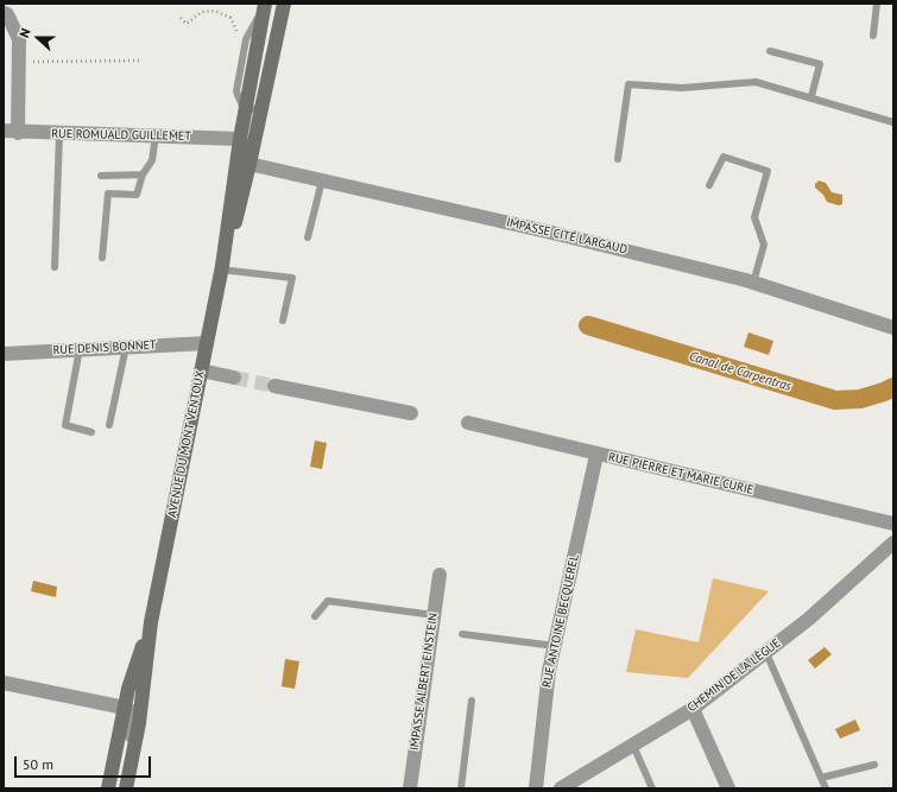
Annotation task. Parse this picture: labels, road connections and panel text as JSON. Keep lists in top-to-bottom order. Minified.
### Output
{"streets":{"main road":["AVENUE DU MONT VENTOUX"],"street":["RUE ROMUALD GUILLEMET","IMPASSE CITÉ LARGAUD","RUE DENIS BONNET","RUE PIERRE ET MARIE CURIE","RUE ANTOINE BECQUEREL","CHEMIN DE LA LÈGUE","IMPASSE ALBERT EINSTEIN"]},"crossings":[["RUE ROMUALD GUILLEMET","AVENUE DU MONT VENTOUX"],["IMPASSE CITÉ LARGAUD","AVENUE DU MONT VENTOUX"],["RUE DENIS BONNET","AVENUE DU MONT VENTOUX"],["RUE PIERRE ET MARIE CURIE","RUE ANTOINE BECQUEREL"]],"water":["Canal de Carpentras"],"scale_bar":"50 m","north":"left"}
